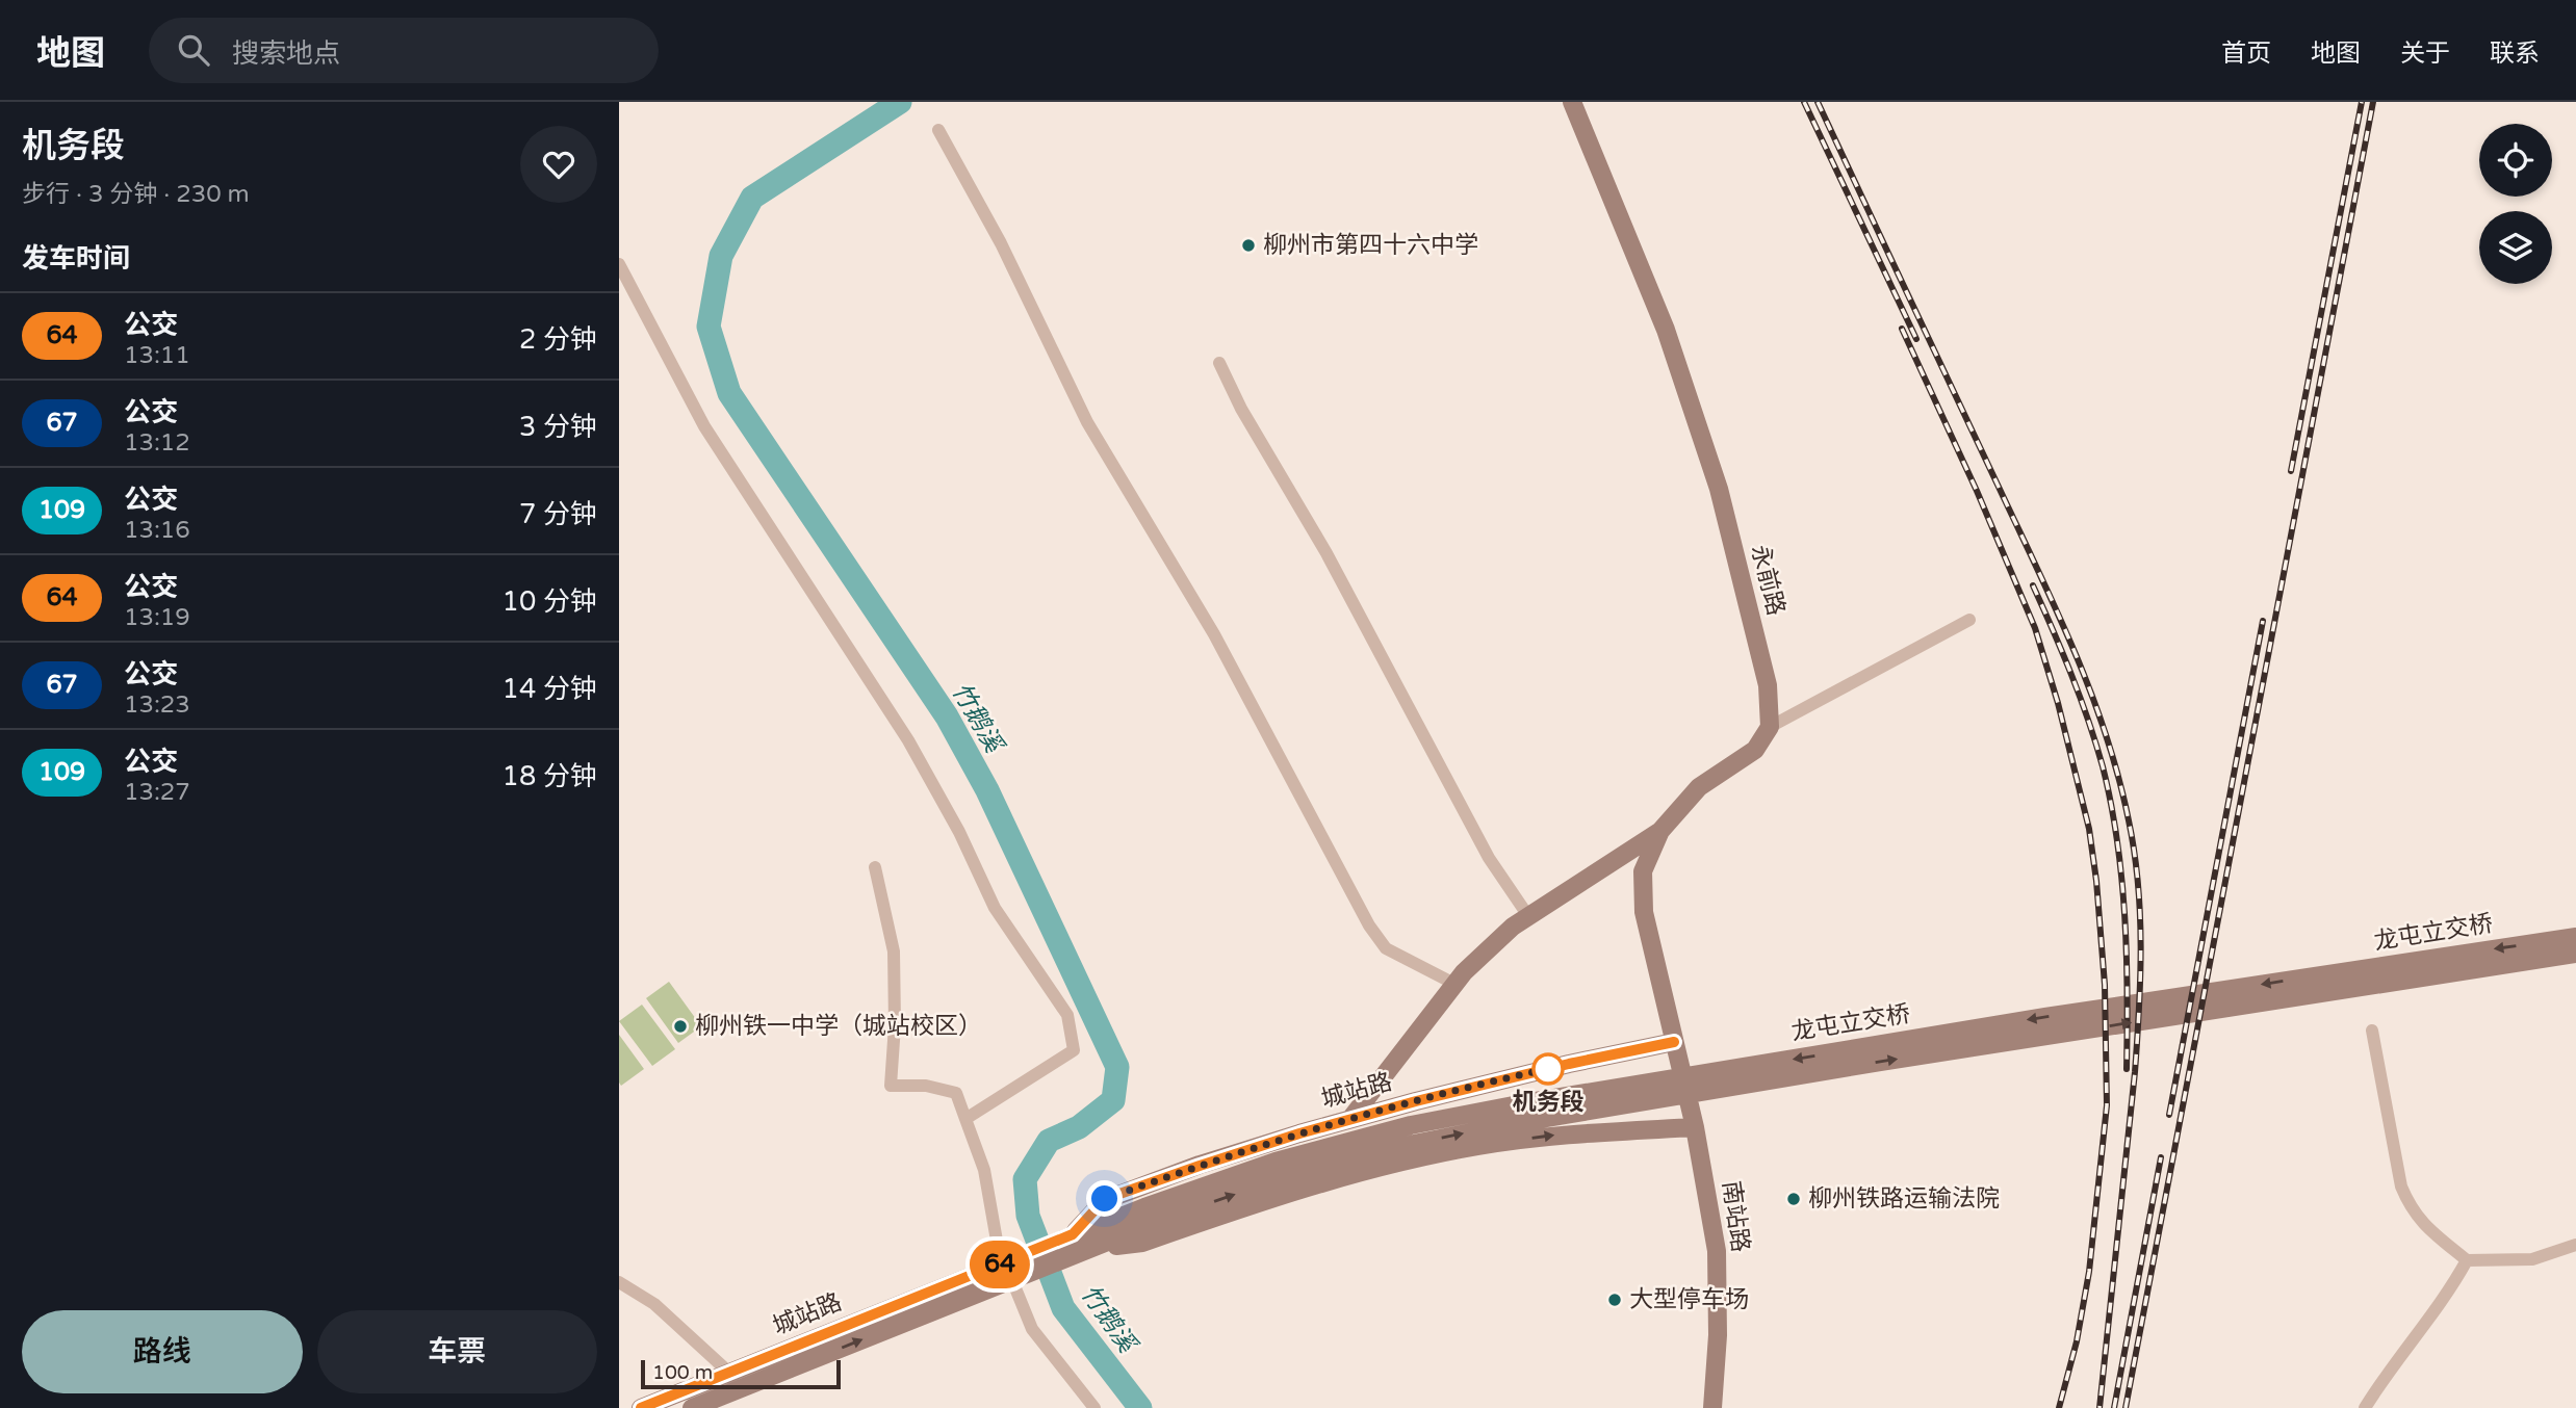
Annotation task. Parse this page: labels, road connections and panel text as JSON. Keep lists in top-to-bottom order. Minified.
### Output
{"streets":{"main road":["永前路","龙屯立交桥","城站路","南站路"]},"crossings":[["龙屯立交桥","城站路"],["城站路","南站路"]],"water":["竹鹅溪"],"places":["柳州市第四十六中学","柳州铁一中学（城站校区）","机务段","柳州铁路运输法院","大型停车场"],"lines":["bus line 64"],"scale_bar":"100 m","page":{"header":"地图","search":"搜索地点","nav":["首页","地图","关于","联系"],"heading":[["机务段","步行 · 3 分钟 · 230 m"],"发车时间"],"on_map":"64","list":[{"mark":"64","name":"公交","note":"13:11","value":"2 分钟"},{"mark":"67","name":"公交","note":"13:12","value":"3 分钟"},{"mark":"109","name":"公交","note":"13:16","value":"7 分钟"},{"mark":"64","name":"公交","note":"13:19","value":"10 分钟"},{"mark":"67","name":"公交","note":"13:23","value":"14 分钟"},{"mark":"109","name":"公交","note":"13:27","value":"18 分钟"}],"buttons":["路线","车票"],"scale":"100 m"}}
